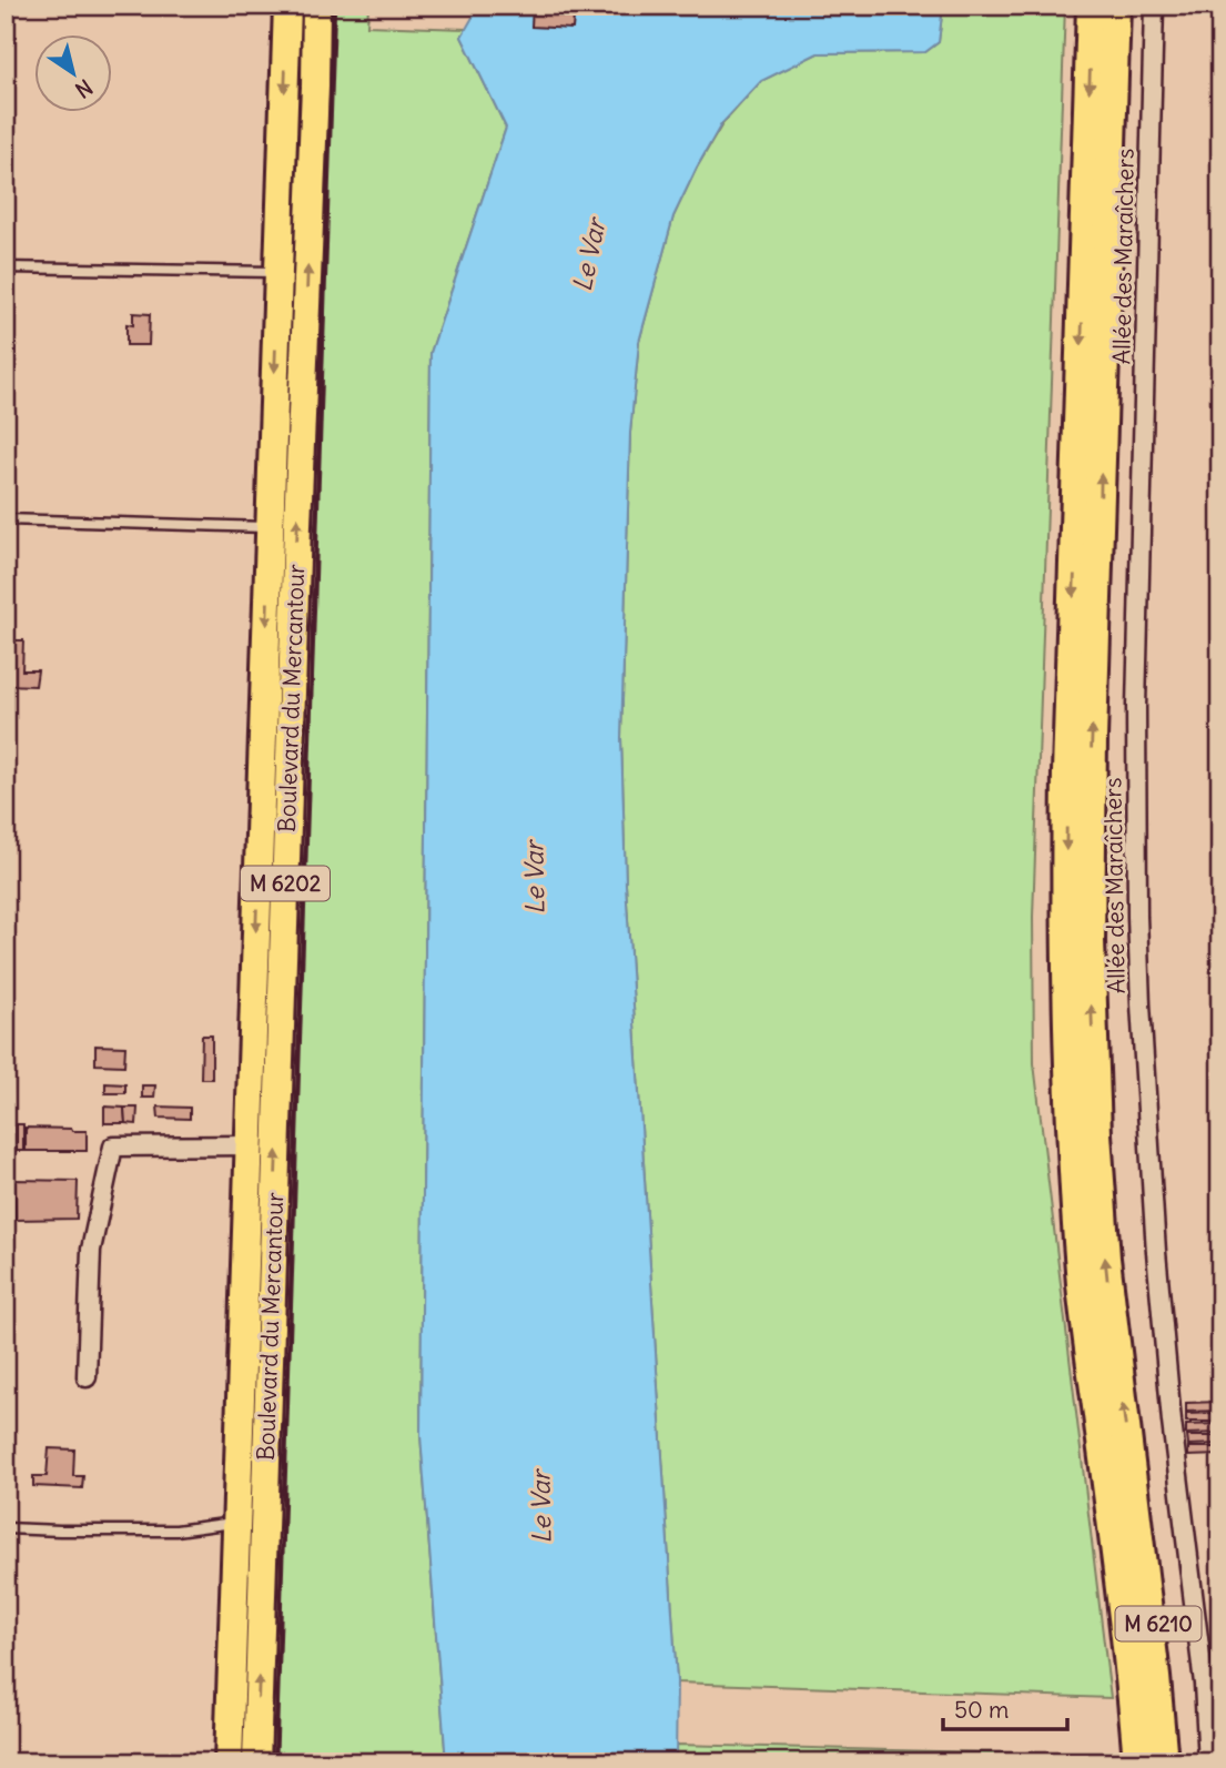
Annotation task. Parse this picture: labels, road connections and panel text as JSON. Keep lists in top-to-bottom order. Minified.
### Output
{"streets":{"highway":["M 6210"],"main road":["Boulevard du Mercantour","M 6202"],"street":["Allée des Maraîchers"]},"water":["Le Var"],"scale_bar":"50 m","north":"bottom right"}
